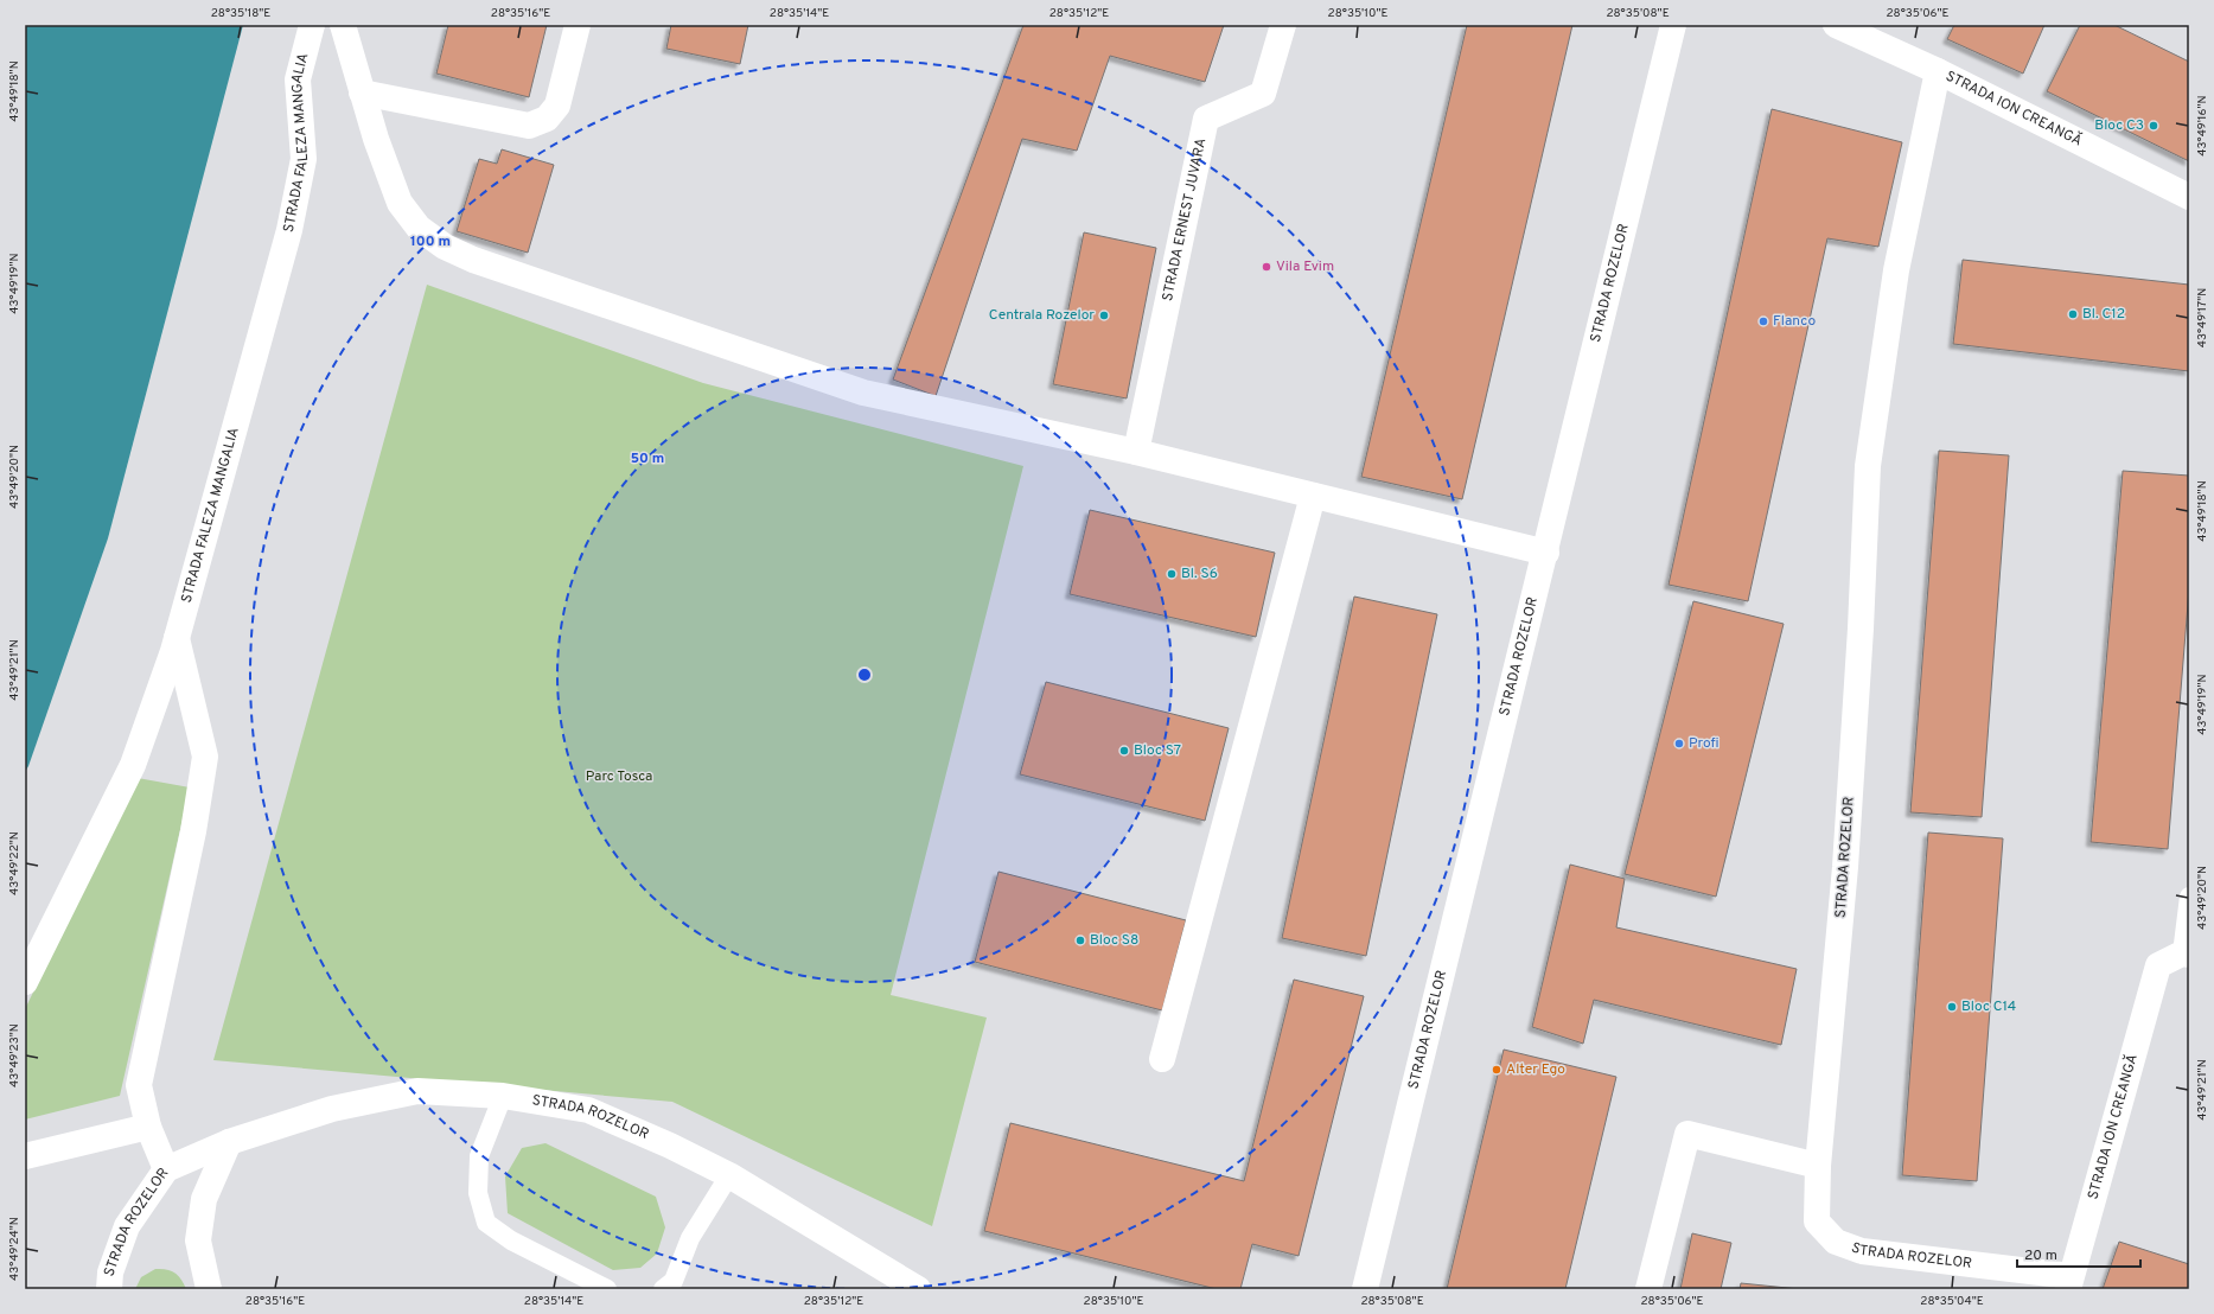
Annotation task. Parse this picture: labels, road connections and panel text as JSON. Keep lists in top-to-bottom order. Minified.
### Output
{"streets":{"street":["STRADA ION CREANGĂ","STRADA FALEZA MANGALIA","STRADA ERNEST JUVARA","STRADA ROZELOR"]},"crossings":[["STRADA ION CREANGĂ","STRADA ROZELOR"]],"parks":["Parc Tosca"],"places":["Bloc C3","Vila Evim","Bl. C12","Centrala Rozelor","Flanco","Bl. S6","Profi","Bloc S7","Bloc S8","Bloc C14","Alter Ego"],"scale_bar":"20 m","coordinates":["28°35'18\"E","28°35'16\"E","28°35'14\"E","28°35'12\"E","28°35'10\"E","28°35'08\"E","28°35'06\"E","43°49'18\"N","43°49'16\"N","43°49'19\"N","43°49'17\"N","43°49'20\"N","43°49'21\"N","43°49'22\"N","43°49'23\"N","43°49'24\"N","28°35'04\"E"],"rings":["100 m","50 m"]}
